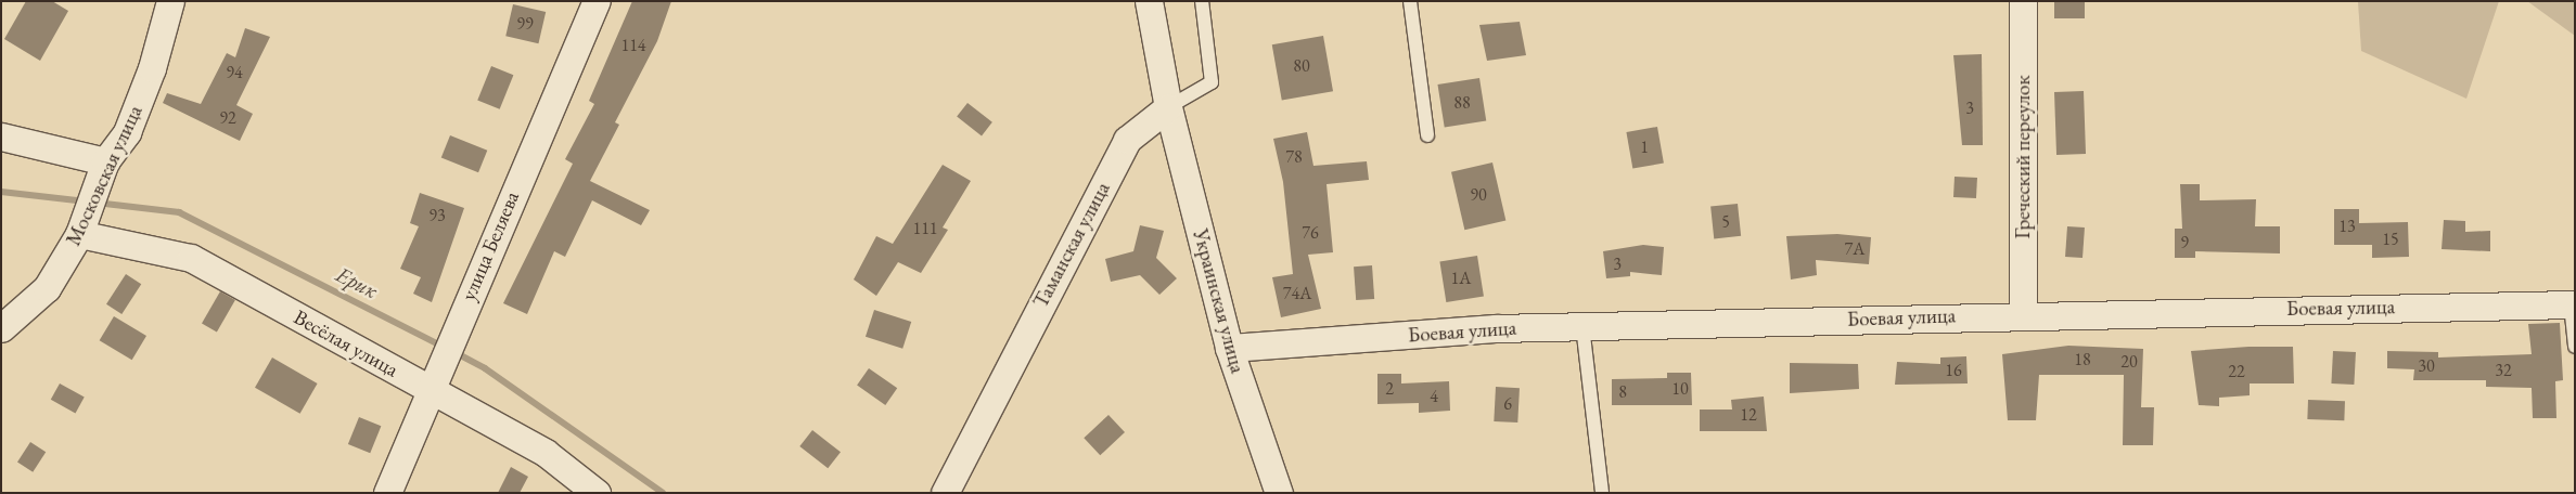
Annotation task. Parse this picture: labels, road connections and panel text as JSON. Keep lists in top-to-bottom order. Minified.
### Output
{"streets":{"street":["Греческий переулок","Московская улица","Таманская улица","улица Беляева","Украинская улица","Боевая улица","Весёлая улица"]},"crossings":[["Греческий переулок","Боевая улица"],["Московская улица","Весёлая улица"],["Таманская улица","Украинская улица"],["улица Беляева","Весёлая улица"],["Украинская улица","Боевая улица"]],"water":["Ерик"],"house_numbers":["99","114","80","94","88","3","92","1","78","90","93","5","13","111","76","15","9","7А","3","1А","74А","18","20","30","16","32","22","2","10","8","4","6","12"]}
